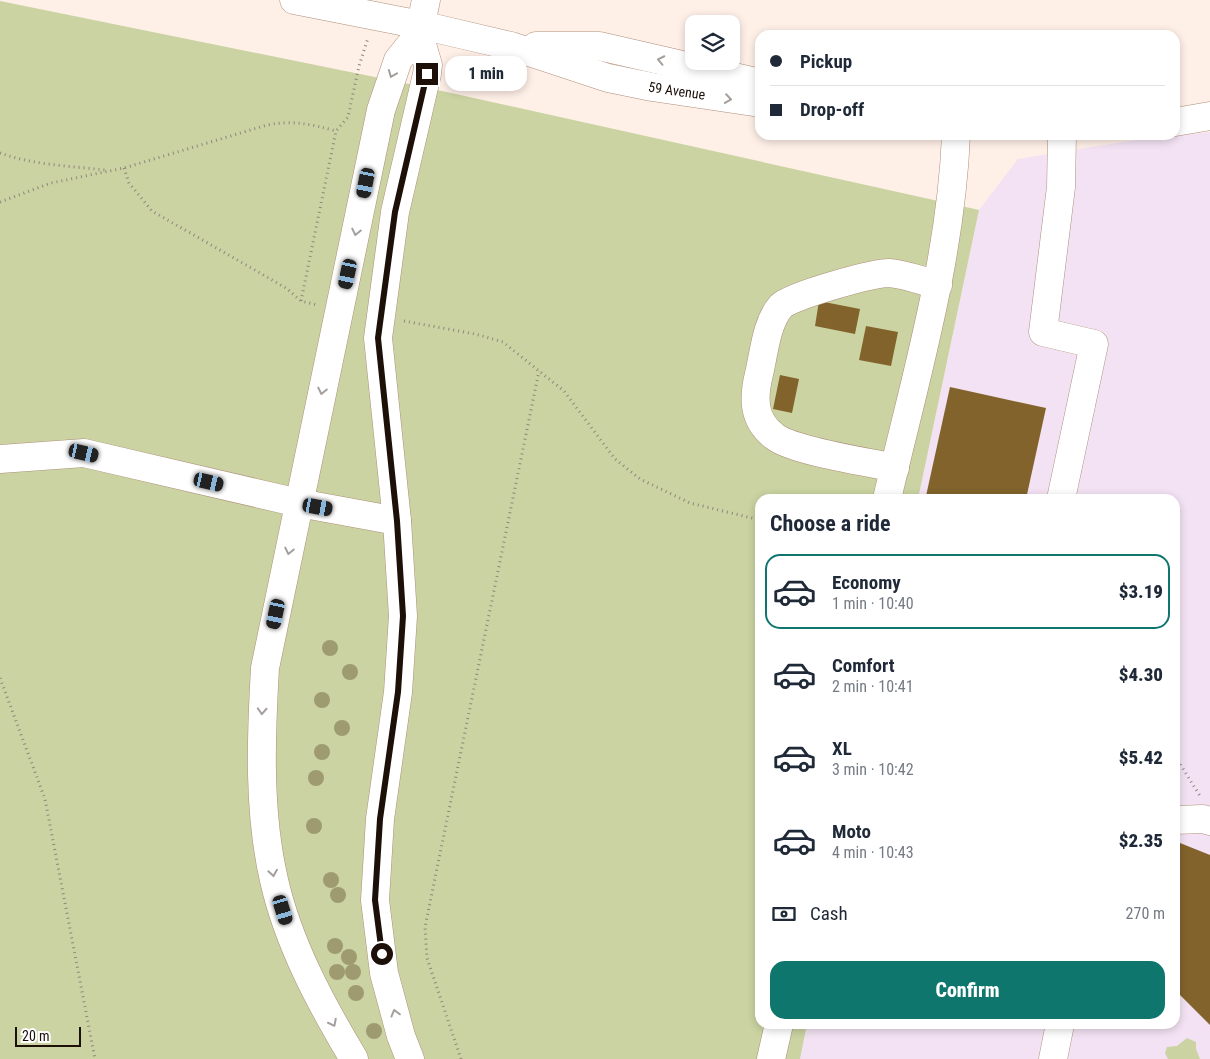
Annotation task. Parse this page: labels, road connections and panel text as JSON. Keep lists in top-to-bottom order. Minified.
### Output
{"streets":{"main road":["59 Avenue"]},"scale_bar":"20 m","page":{"banner":["Pickup","Drop-off"],"bubble":"1 min","heading":"Choose a ride","list":[{"name":"Economy","note":"1 min · 10:40","value":"$3.19"},{"name":"Comfort","note":"2 min · 10:41","value":"$4.30"},{"name":"XL","note":"3 min · 10:42","value":"$5.42"},{"name":"Moto","note":"4 min · 10:43","value":"$2.35"}],"pay":["Cash","270 m"],"buttons":"Confirm","scale":"20 m"}}
